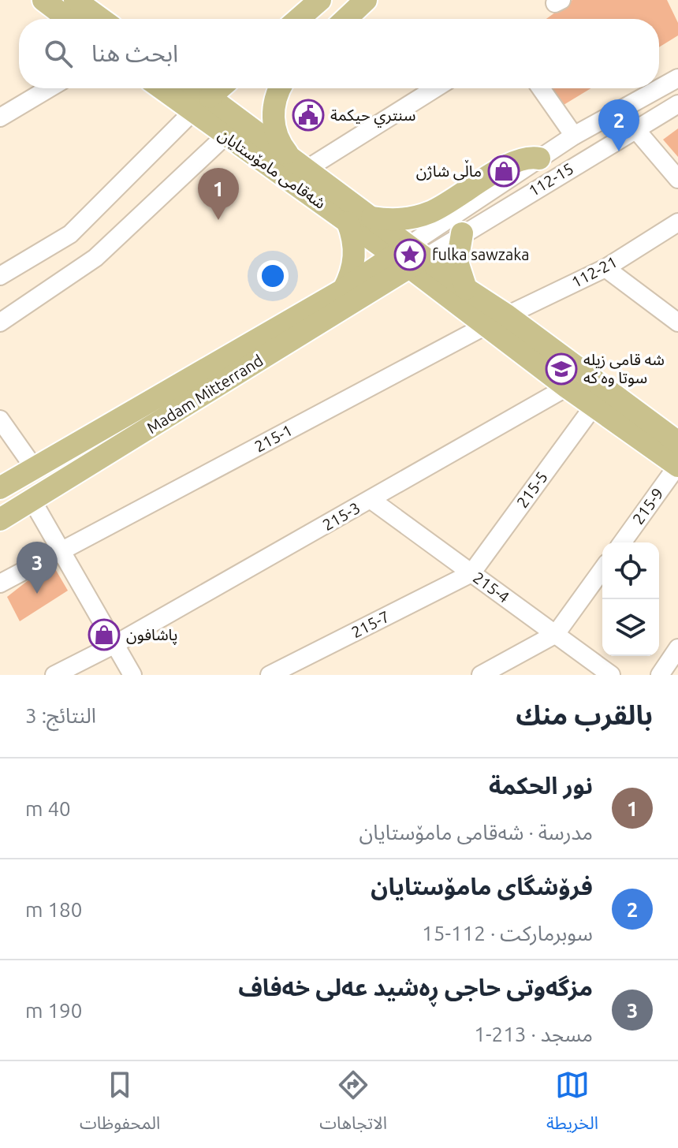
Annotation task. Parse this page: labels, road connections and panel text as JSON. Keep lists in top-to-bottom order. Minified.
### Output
{"streets":{"main road":["شەقامی مامۆستایان","Madam Mitterrand"],"street":["112-15","112-21","215-1","215-5","215-9","215-3","215-4","215-7"]},"crossings":[["شەقامی مامۆستایان","112-15"],["شەقامی مامۆستایان","Madam Mitterrand"],["112-15","Madam Mitterrand"],["215-5","215-4"],["215-5","215-7"],["215-3","215-4"],["215-4","215-7"]],"places":{"public building":["سنتري حيكمة"],"shop":["ماڵی شاژن","پاشافون"],"place":["fulka sawzaka"],"school or university":["شه قامى زيله سوتا وه كه"]},"page":{"search":"ابحث هنا","pins":["2","1","3"],"heading":["بالقرب منك","النتائج: 3"],"list":[{"mark":"1","name":"نور الحكمة","note":"مدرسة · شەقامی مامۆستایان","value":"40 m"},{"mark":"2","name":"فرۆشگای مامۆستایان","note":"سوبرماركت · 112-15","value":"180 m"},{"mark":"3","name":"مزگەوتی حاجی ڕەشید عەلی خەفاف","note":"مسجد · 213-1","value":"190 m"}],"nav":["الخريطة","الاتجاهات","المحفوظات"]}}
